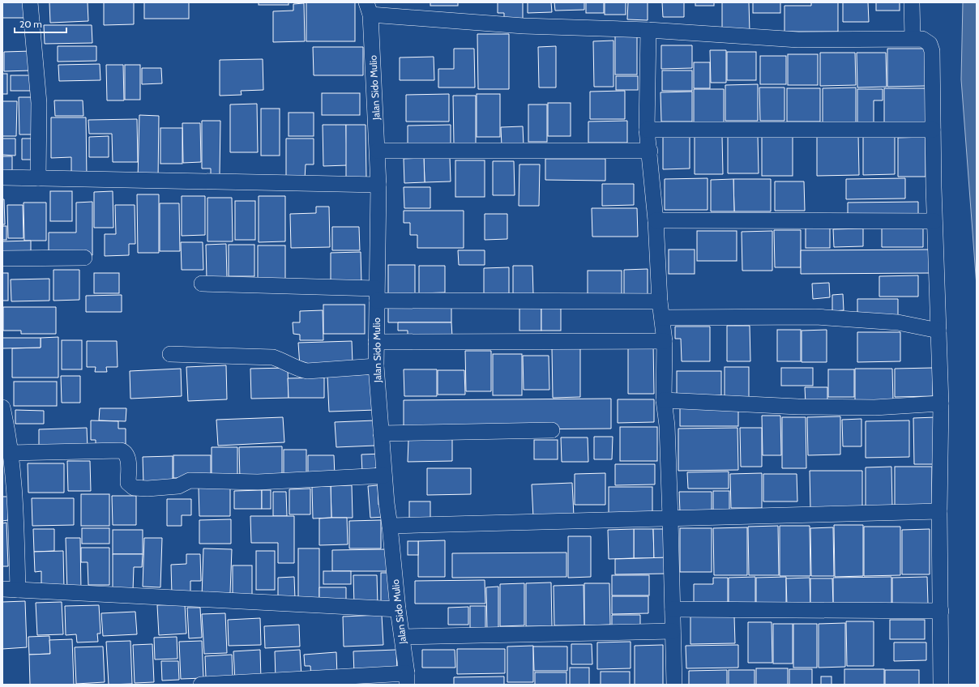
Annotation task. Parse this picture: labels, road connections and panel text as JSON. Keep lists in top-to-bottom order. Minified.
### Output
{"streets":{"street":["Jalan Sido Mulio"]},"scale_bar":"20 m"}
